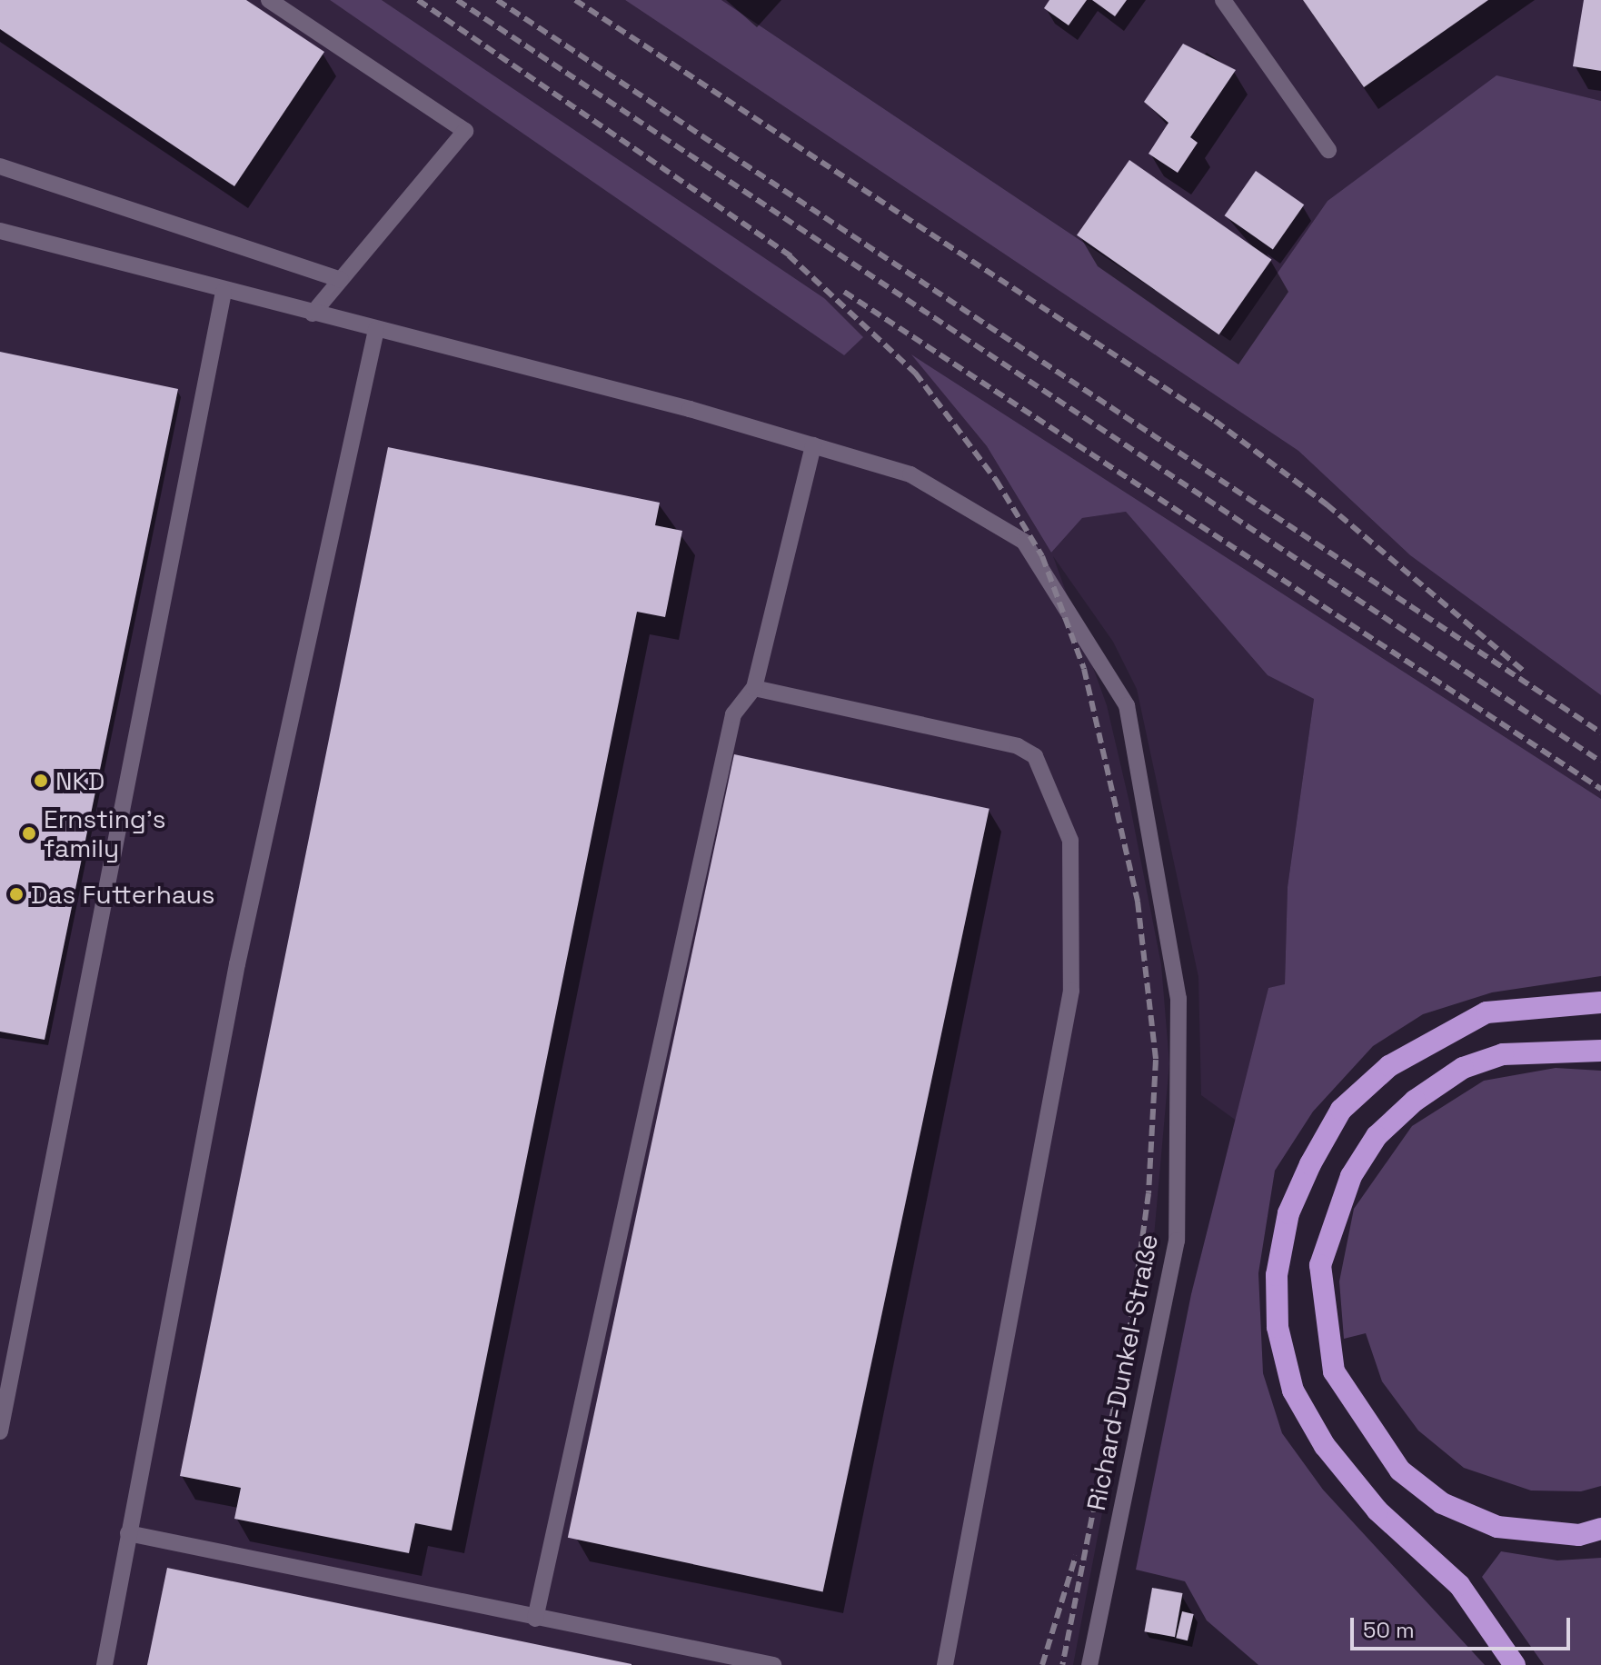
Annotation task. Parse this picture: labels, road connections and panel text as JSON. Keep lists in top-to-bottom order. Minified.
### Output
{"streets":{"lane":["Richard-Dunkel-Straße"]},"places":["NKD","Ernsting's family","Das Futterhaus"],"scale_bar":"50 m"}
